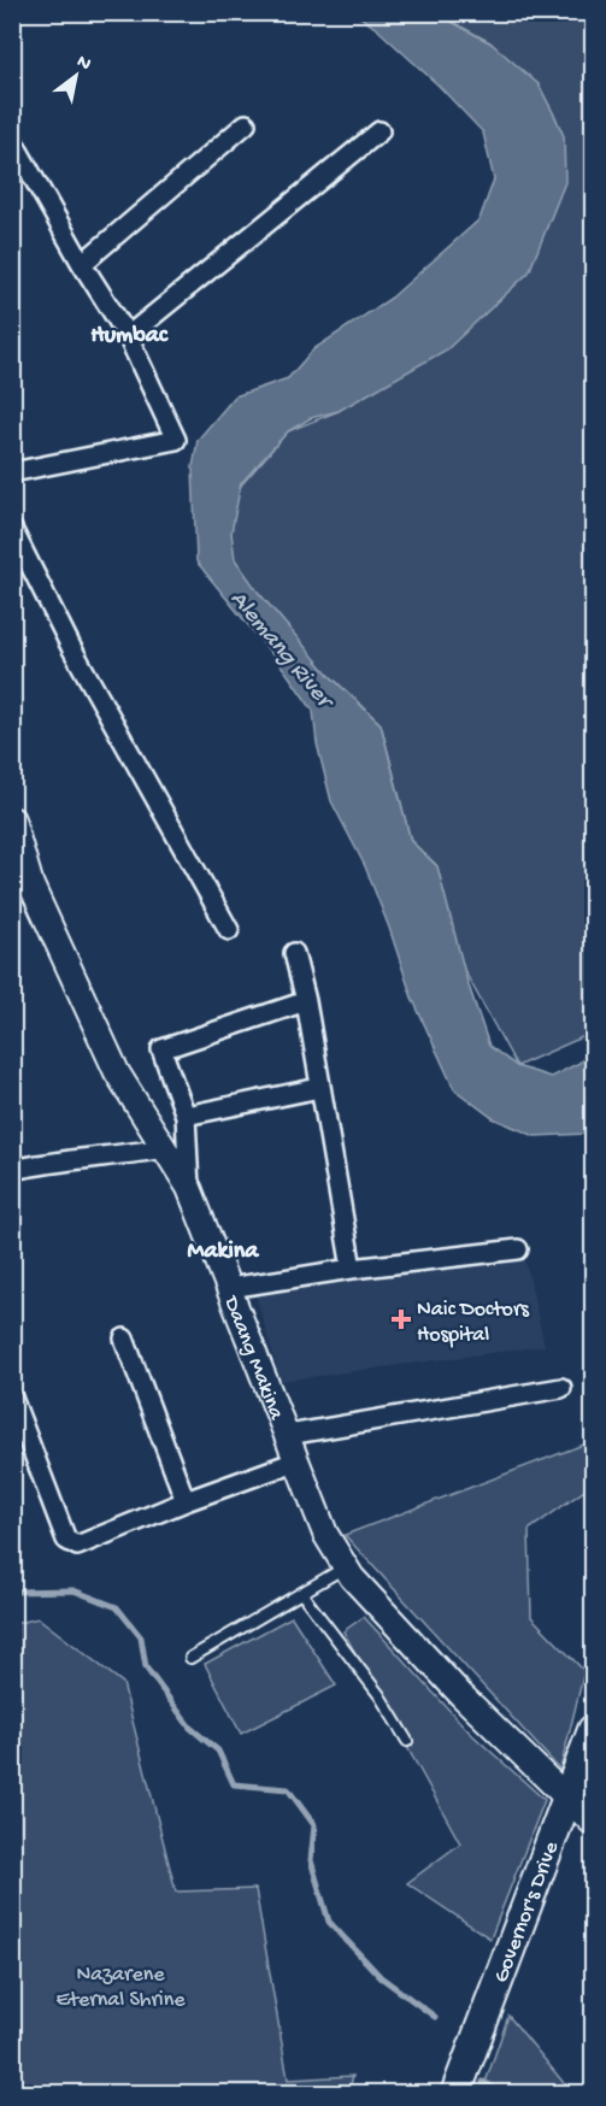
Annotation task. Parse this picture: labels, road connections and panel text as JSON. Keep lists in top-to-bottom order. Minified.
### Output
{"streets":{"main road":["Governor's Drive"],"street":["Daang Makina"]},"crossings":[["Daang Makina","Governor's Drive"]],"districts":["Humbac","Makina"],"water":["Alemang River"],"parks":["Nazarene Eternal Shrine"],"places":{"health":["Naic Doctors Hospital"]},"north":"top right"}
